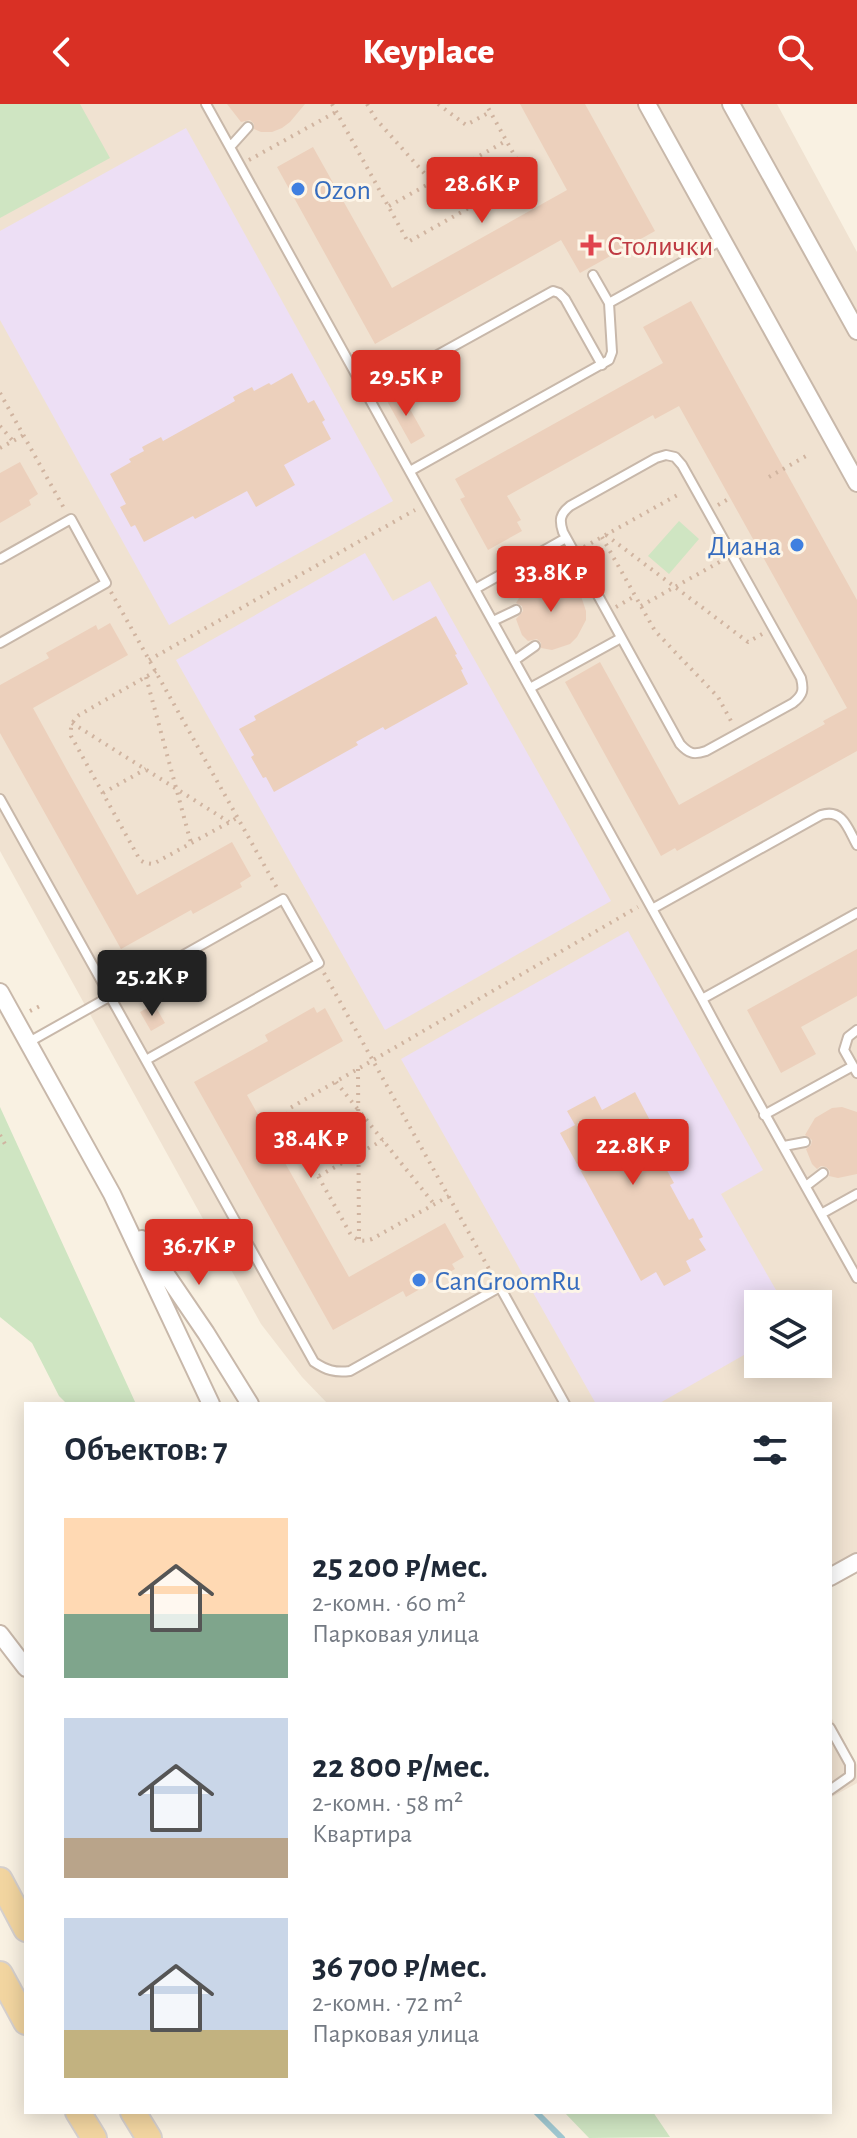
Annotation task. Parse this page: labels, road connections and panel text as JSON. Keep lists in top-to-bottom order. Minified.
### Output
{"places":{"other":["Ozon","Диана","CanGroomRu"],"health":["Столички"]},"page":{"header":"Keyplace","price":["28.6K ₽","29.5K ₽","33.8K ₽","25.2K ₽","38.4K ₽","22.8K ₽","36.7K ₽"],"heading":"Объектов: 7","list":[{"name":"25 200 ₽/мес.","note":"2-комн. · 60 m² · Парковая улица"},{"name":"22 800 ₽/мес.","note":"2-комн. · 58 m² · Квартира"},{"name":"36 700 ₽/мес.","note":"2-комн. · 72 m² · Парковая улица"}]}}
